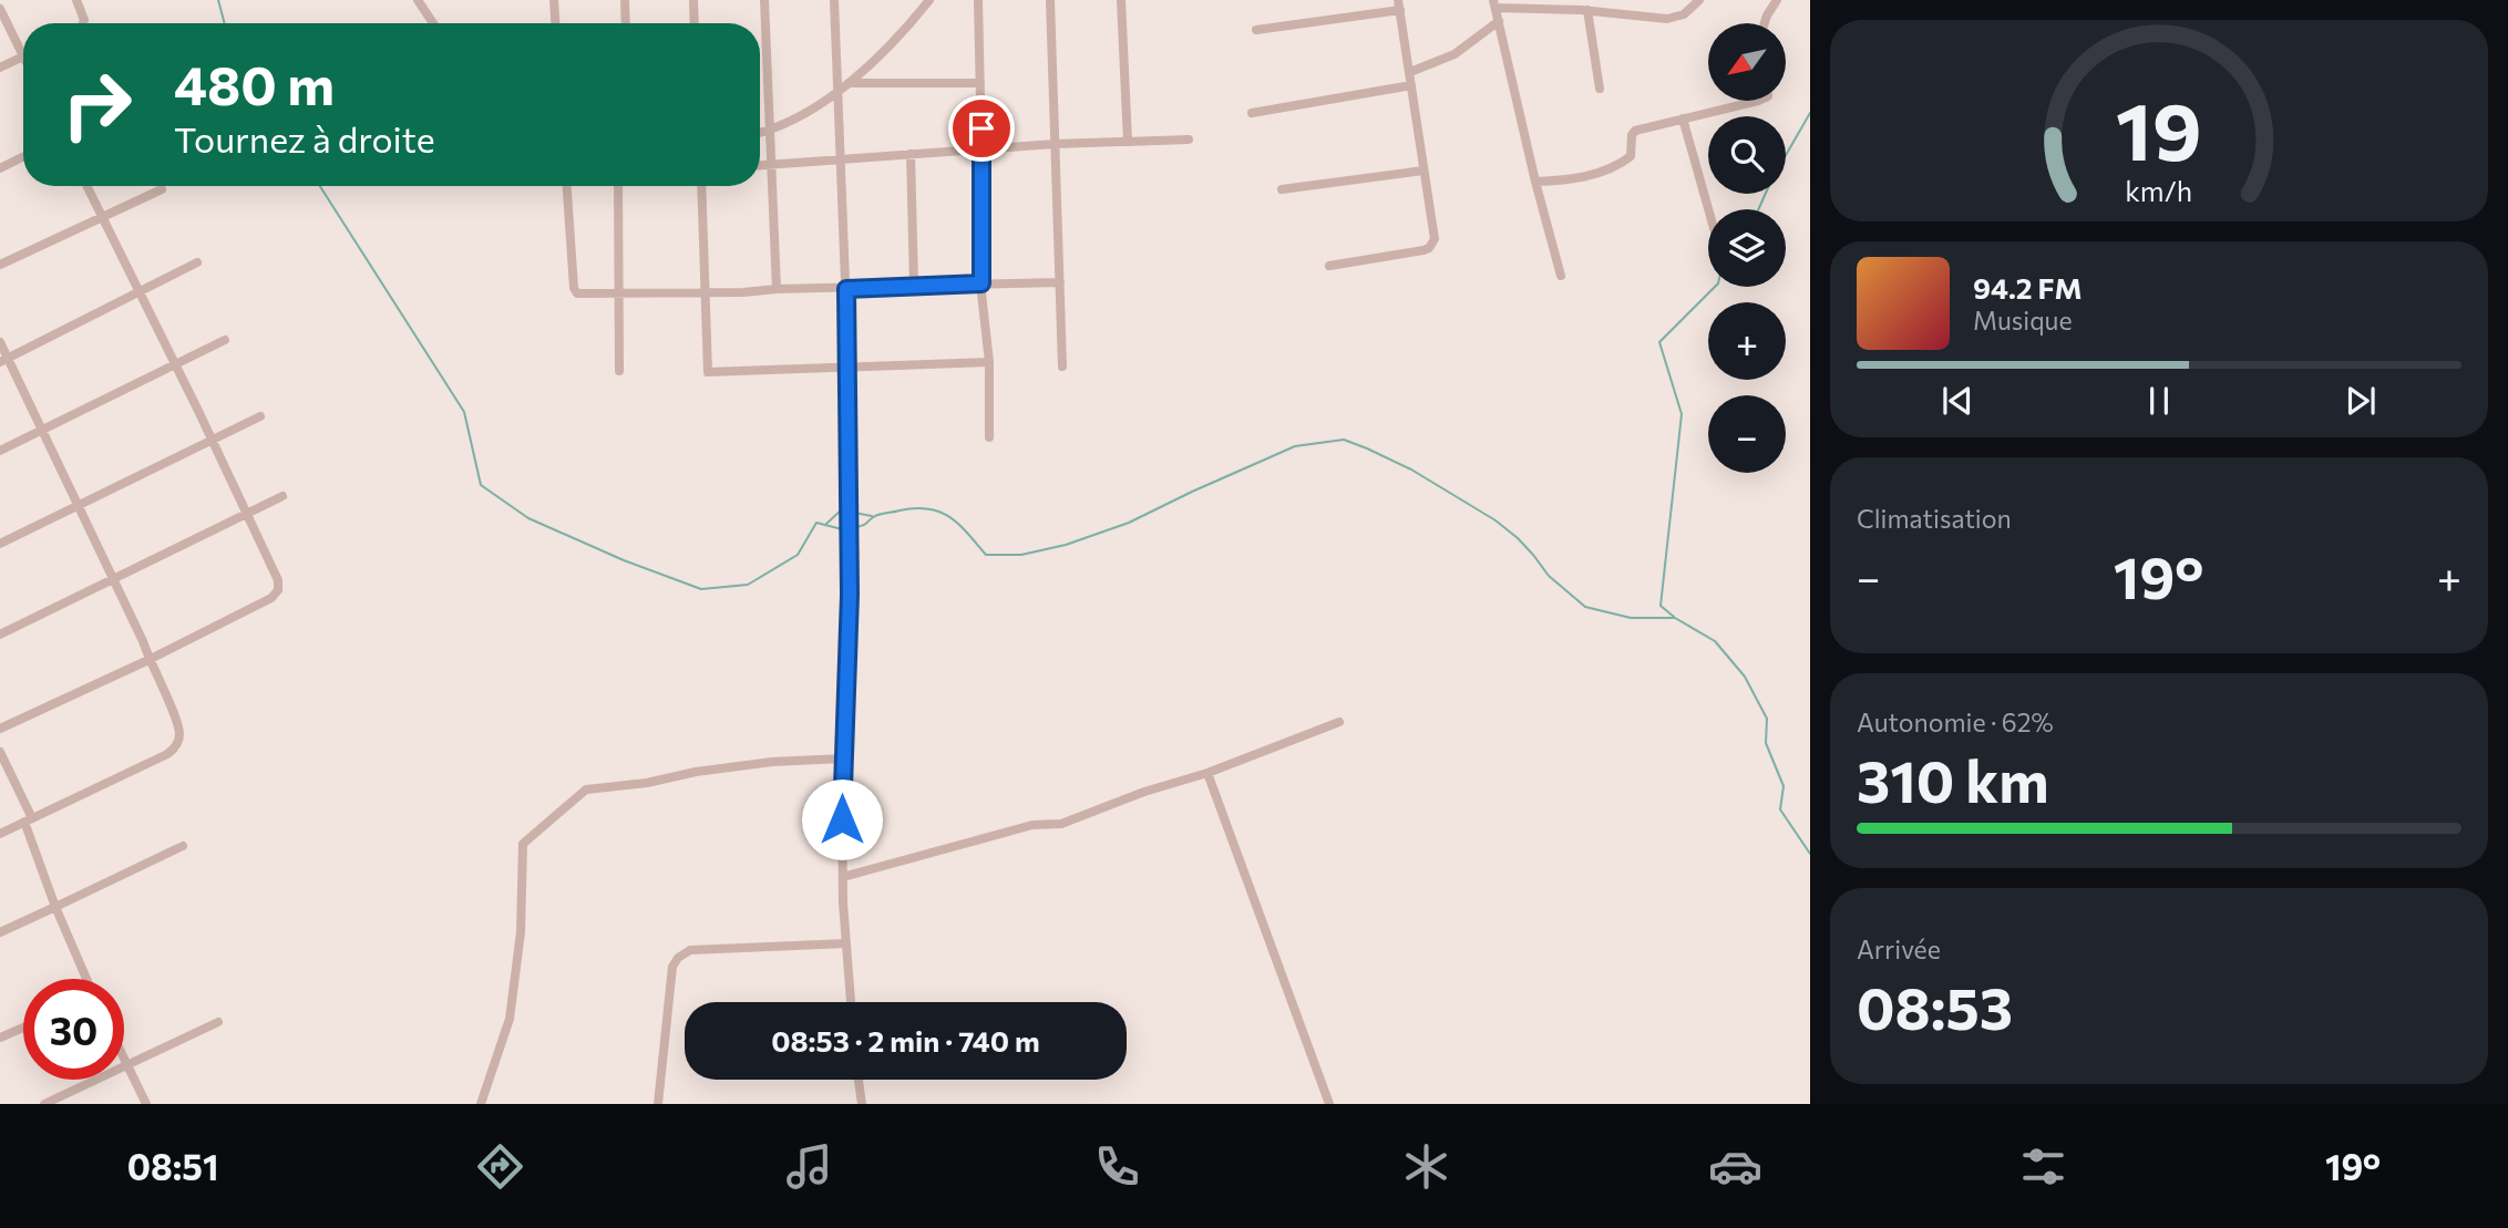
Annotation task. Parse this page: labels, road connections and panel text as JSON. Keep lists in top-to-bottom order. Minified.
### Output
{"north":"bottom left","page":{"map_buttons":["+","−"],"turn":["480 m","Tournez à droite"],"song":["94.2 FM","Musique"],"tile":["Climatisation",["Autonomie · 62%","310 km"],["Arrivée","08:53"]],"heat":["−","19°","+"],"limit":"30","trip":"08:53 · 2 min · 740 m","tabs":["08:51","19°"],"gauge":["19","km/h"]}}
